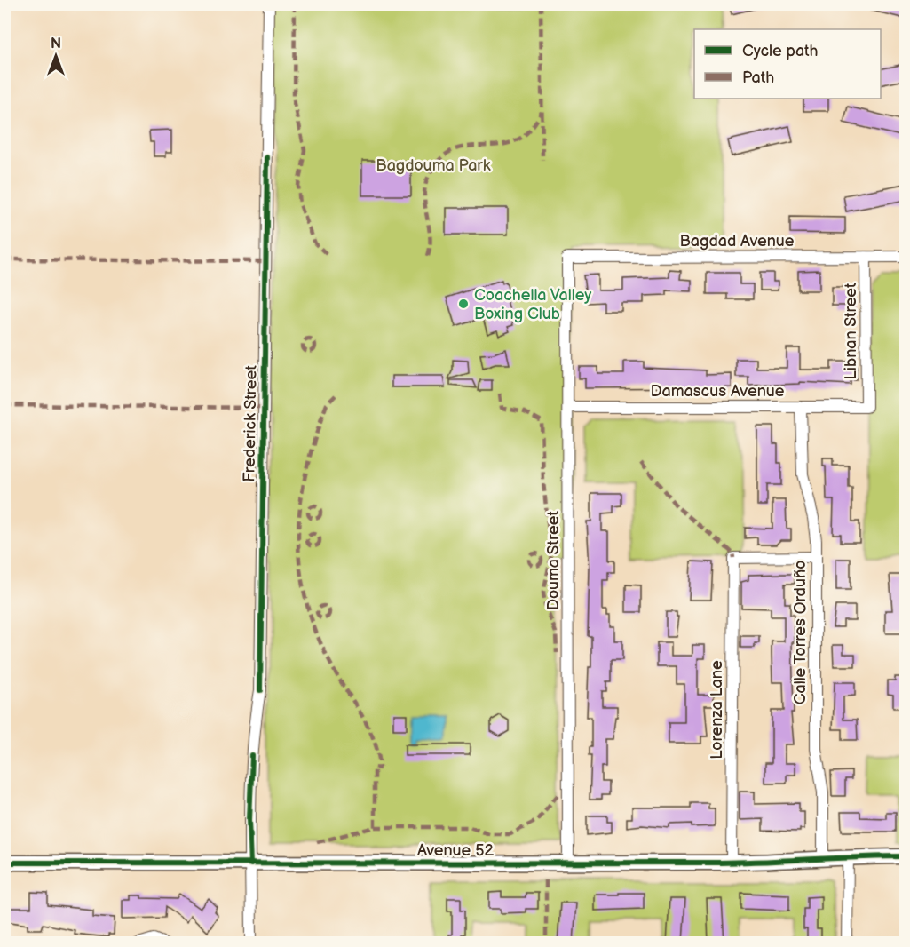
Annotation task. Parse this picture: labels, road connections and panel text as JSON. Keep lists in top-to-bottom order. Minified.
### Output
{"streets":{"main road":["Avenue 52"],"street":["Bagdad Avenue","Libnan Street","Damascus Avenue","Frederick Street","Douma Street","Calle Torres Orduño","Lorenza Lane"]},"crossings":[["Bagdad Avenue","Libnan Street"],["Bagdad Avenue","Douma Street"],["Libnan Street","Damascus Avenue"],["Damascus Avenue","Douma Street"],["Damascus Avenue","Calle Torres Orduño"],["Frederick Street","Avenue 52"],["Douma Street","Avenue 52"],["Calle Torres Orduño","Lorenza Lane"],["Calle Torres Orduño","Avenue 52"],["Lorenza Lane","Avenue 52"]],"parks":["Bagdouma Park"],"places":["Coachella Valley Boxing Club"],"legend":["Cycle path","Path"],"north":"top"}
